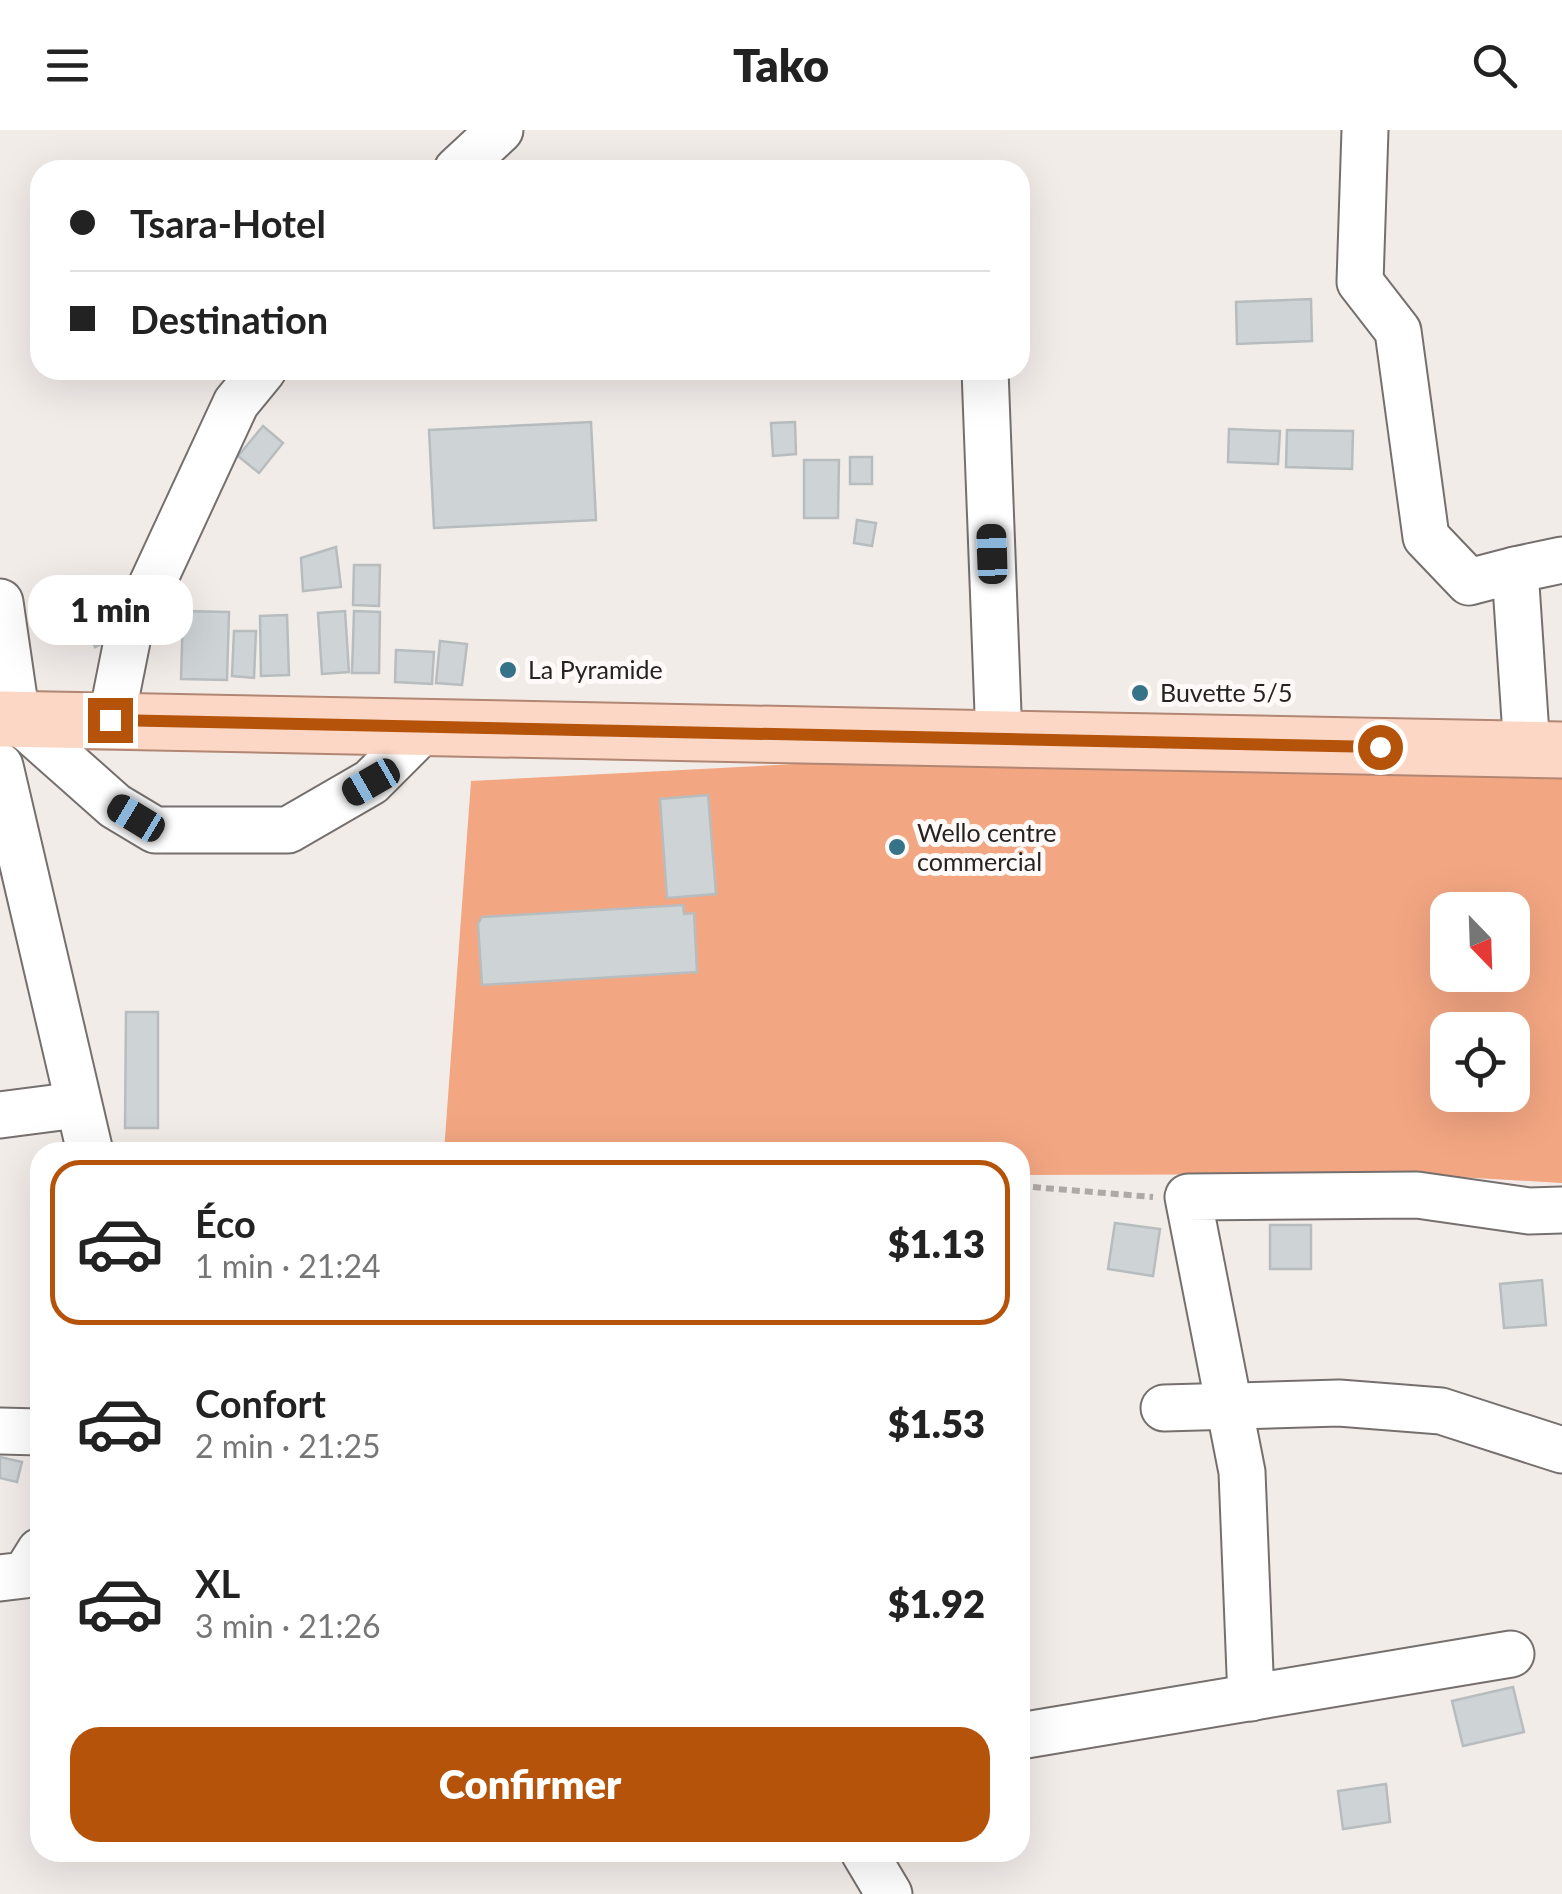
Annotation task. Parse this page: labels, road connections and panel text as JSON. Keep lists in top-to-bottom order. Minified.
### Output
{"places":["La Pyramide","Buvette 5/5","Wello centre commercial"],"north":"bottom right","page":{"header":"Tako","banner":["Tsara-Hotel","Destination"],"bubble":"1 min","list":[{"name":"Éco","note":"1 min · 21:24","value":"$1.13"},{"name":"Confort","note":"2 min · 21:25","value":"$1.53"},{"name":"XL","note":"3 min · 21:26","value":"$1.92"}],"buttons":"Confirmer"}}
